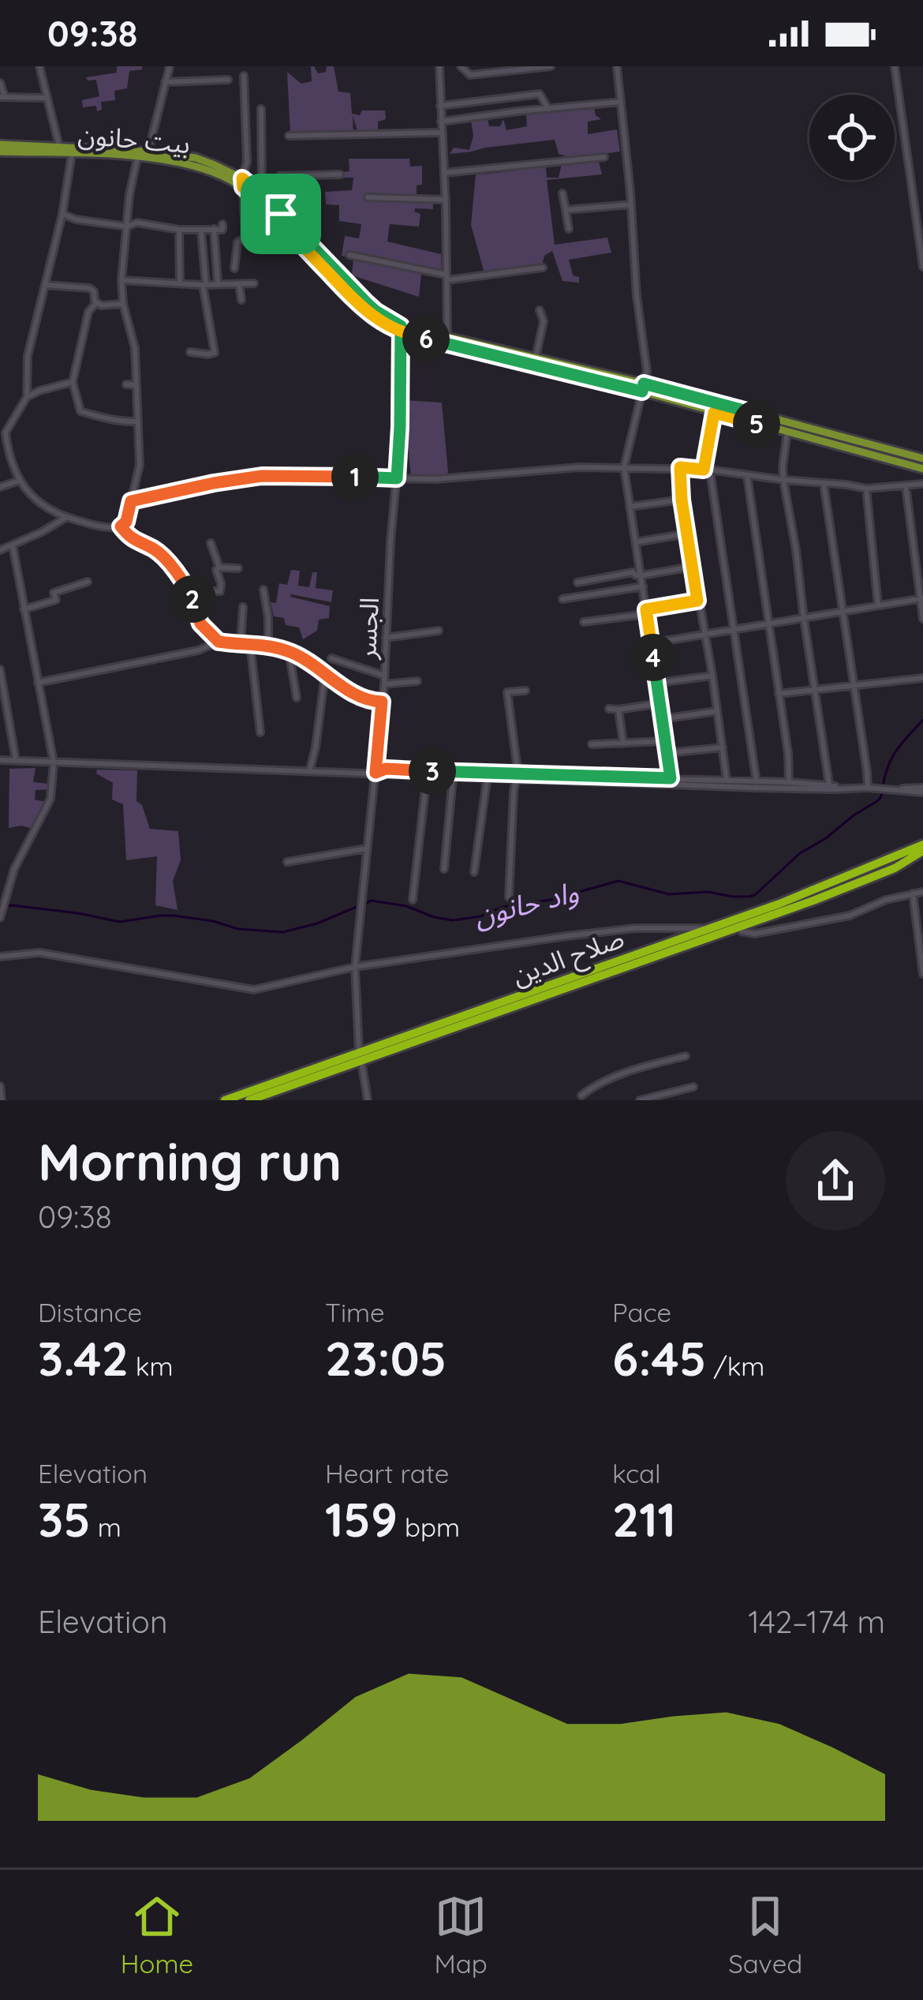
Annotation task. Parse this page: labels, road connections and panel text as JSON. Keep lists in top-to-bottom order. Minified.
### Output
{"streets":{"highway":["صلاح الدين"],"main road":["بيت حانون"],"street":["الجسر"]},"crossings":[["بيت حانون","الجسر"],["الجسر","صلاح الدين"]],"water":["واد حانون"],"page":{"status":"09:38","pins":["6","5","1","2","4","3"],"heading":["Morning run","09:38"],"stats":[["Distance","3.42 km"],["Time","23:05"],["Pace","6:45 /km"],["Elevation","35 m"],["Heart rate","159 bpm"],["kcal","211"]],"chart":["Elevation","142–174 m"],"tabs":["Home","Map","Saved"]}}
